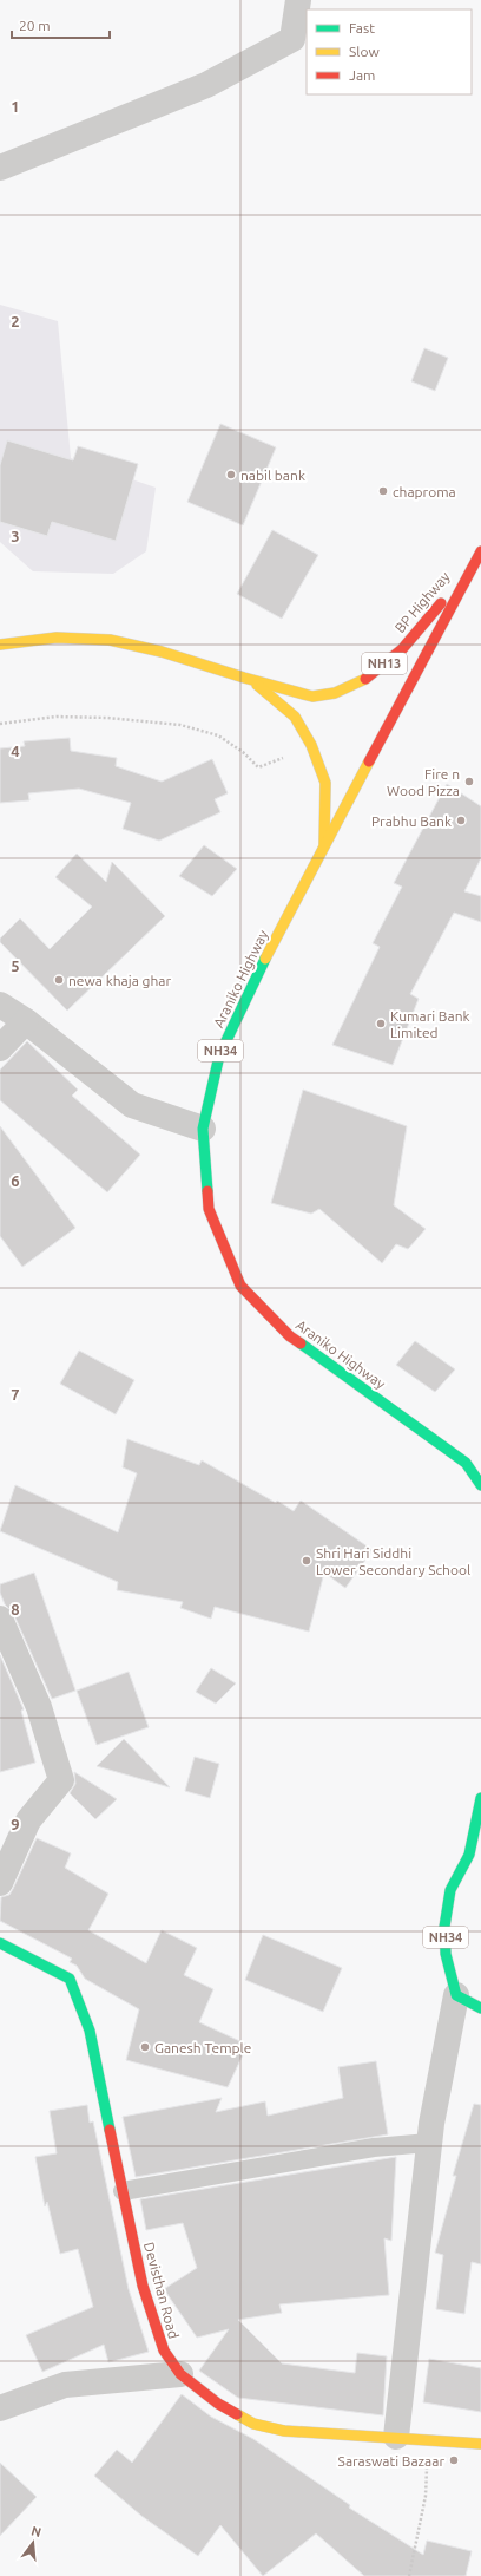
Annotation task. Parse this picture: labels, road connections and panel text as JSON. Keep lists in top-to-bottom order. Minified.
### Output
{"streets":{"main road":["BP Highway","NH13","Araniko Highway","NH34","Devisthan Road"]},"crossings":[["BP Highway","Araniko Highway"]],"places":["nabil bank","chaproma","Fire n Wood Pizza","Prabhu Bank","newa khaja ghar","Kumari Bank Limited","Shri Hari Siddhi Lower Secondary School","Ganesh Temple","Saraswati Bazaar"],"legend":["Fast","Slow","Jam"],"scale_bar":"20 m","north":"top","grid":{"rows":["1","2","3","4","5","6","7","8","9"]}}
